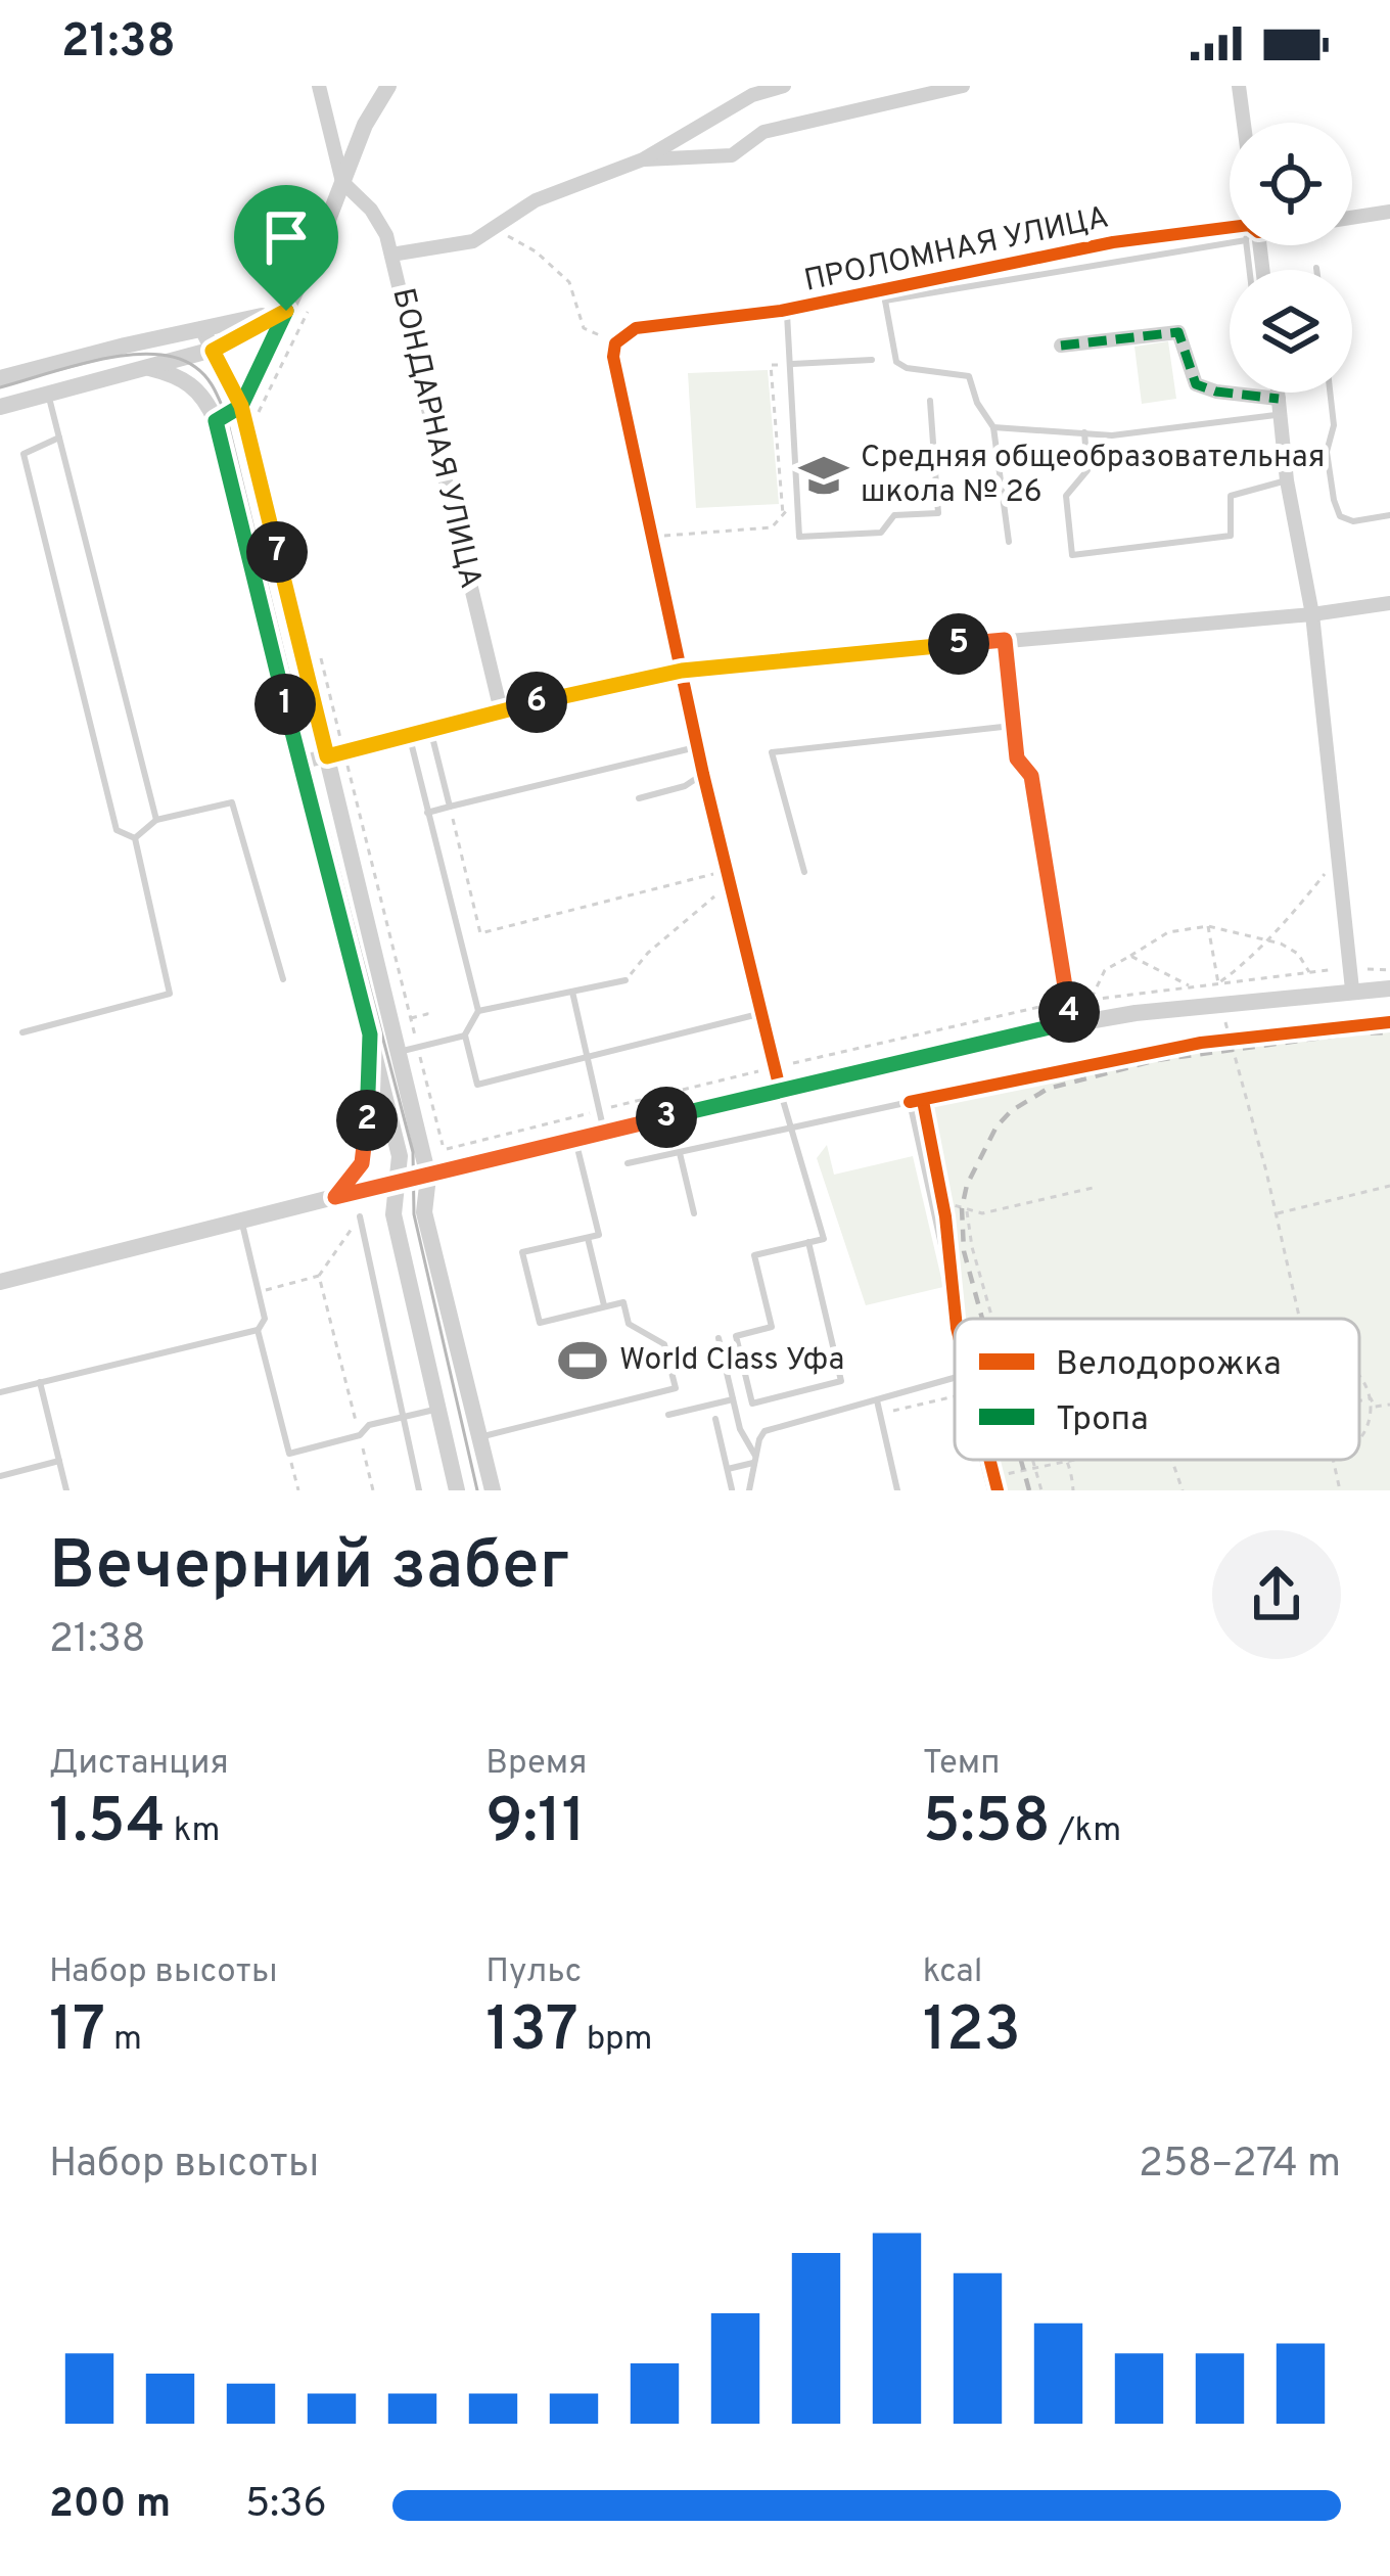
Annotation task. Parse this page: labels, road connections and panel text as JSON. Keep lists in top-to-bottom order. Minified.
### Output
{"streets":{"street":["ПРОЛОМНАЯ УЛИЦА","БОНДАРНАЯ УЛИЦА"]},"places":{"school or university":["Средняя общеобразовательная школа № 26"],"sports":["World Class Уфа"]},"legend":["Велодорожка","Тропа"],"page":{"status":"21:38","pins":["7","5","6","1","4","3","2"],"heading":["Вечерний забег","21:38"],"stats":[["Дистанция","1.54 km"],["Время","9:11"],["Темп","5:58 /km"],["Набор высоты","17 m"],["Пульс","137 bpm"],["kcal","123"]],"chart":["Набор высоты","258–274 m"],"list":[{"name":"200 m","note":"5:36"}]}}
